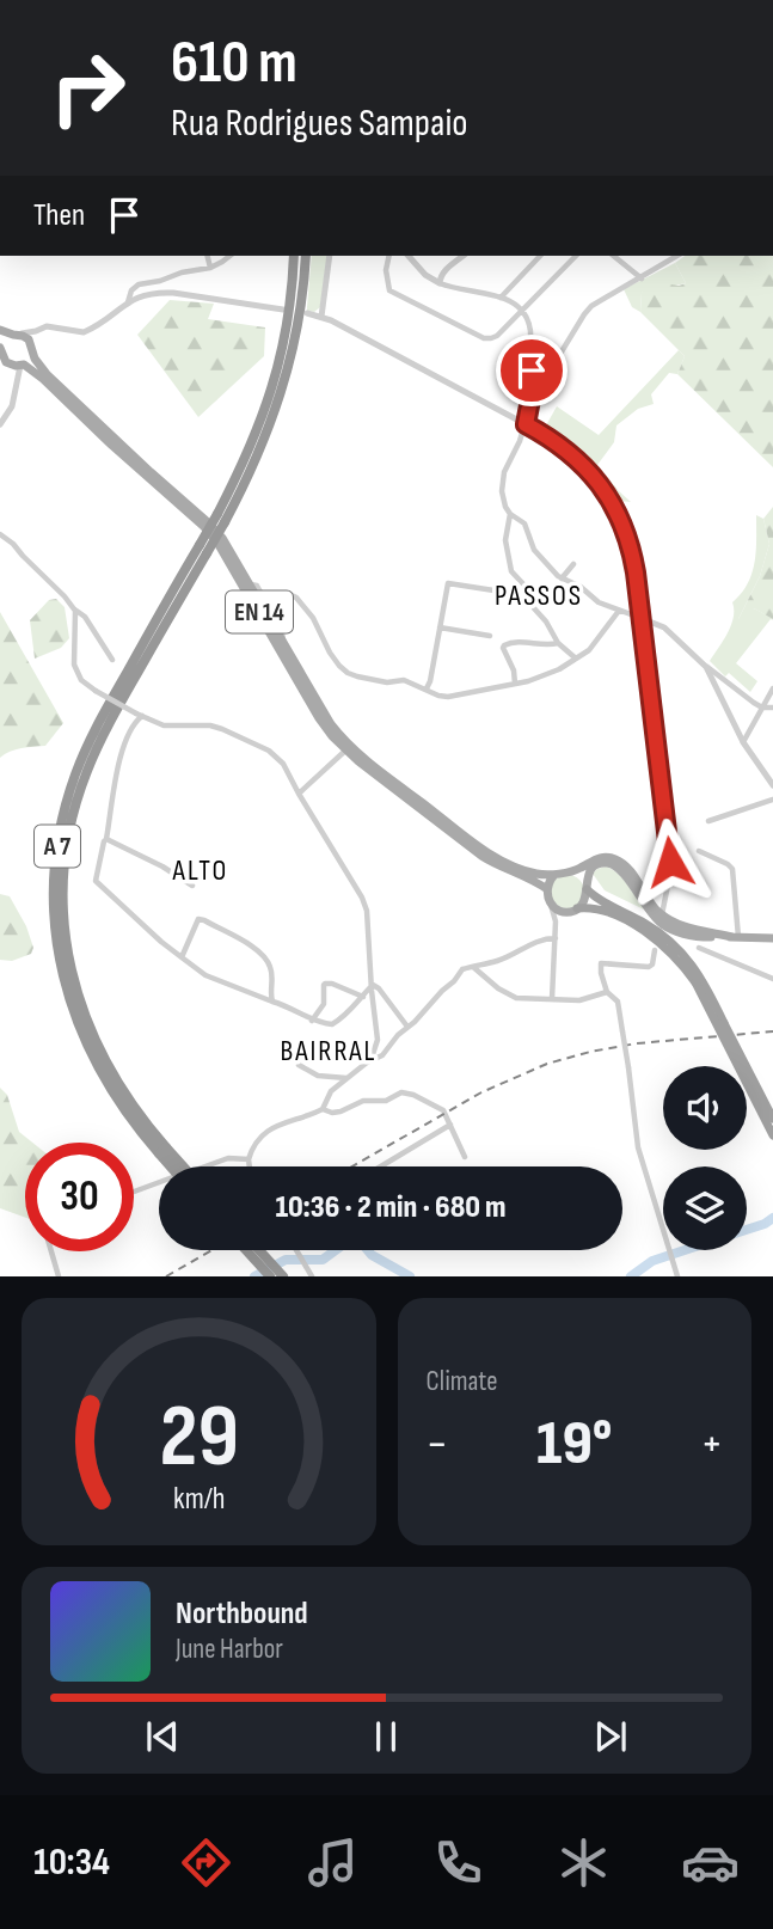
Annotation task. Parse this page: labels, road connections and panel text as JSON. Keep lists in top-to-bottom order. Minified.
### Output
{"streets":{"highway":["A 7"],"main road":["EN 14"]},"districts":["PASSOS","ALTO","BAIRRAL"],"page":{"turn":["610 m","Rua Rodrigues Sampaio"],"then":"Then","limit":"30","trip":"10:36 · 2 min · 680 m","tile":"Climate","heat":["−","19°","+"],"song":["Northbound","June Harbor"],"tabs":"10:34","gauge":["29","km/h"]}}
